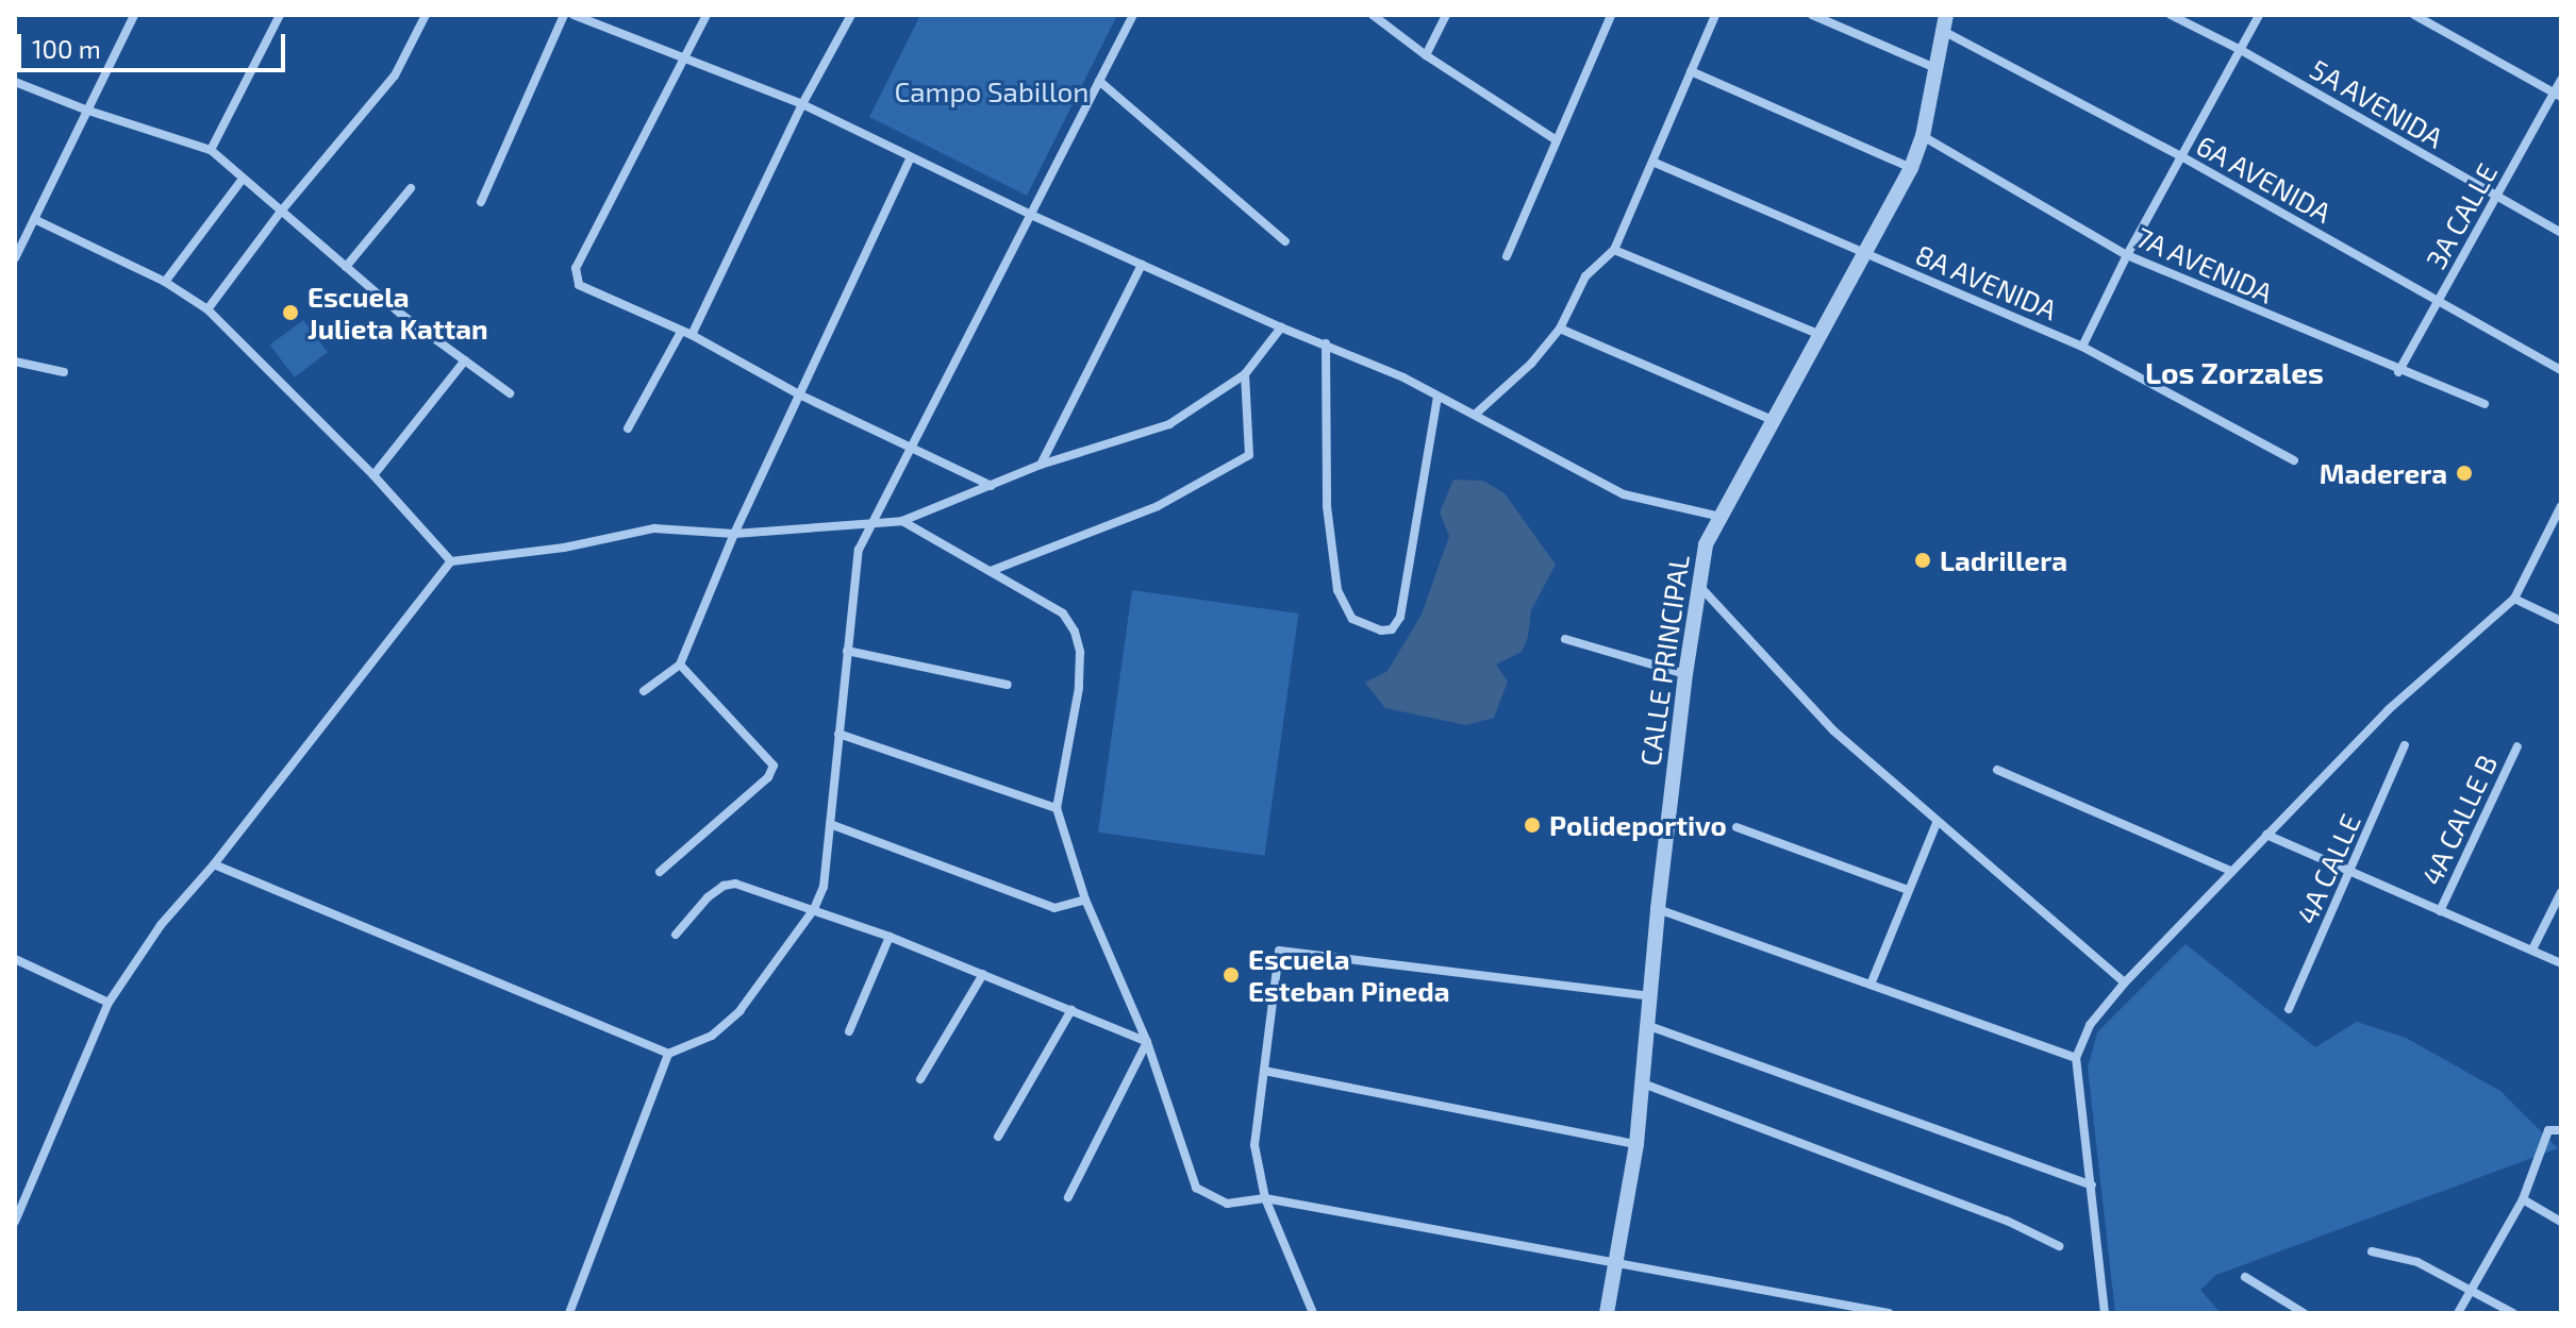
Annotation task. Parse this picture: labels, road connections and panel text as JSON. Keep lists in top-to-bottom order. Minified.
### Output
{"streets":{"street":["5A AVENIDA","6A AVENIDA","3A CALLE","7A AVENIDA","8A AVENIDA","CALLE PRINCIPAL","4A CALLE B","4A CALLE"]},"crossings":[["5A AVENIDA","3A CALLE"],["6A AVENIDA","3A CALLE"],["6A AVENIDA","CALLE PRINCIPAL"],["3A CALLE","7A AVENIDA"],["7A AVENIDA","CALLE PRINCIPAL"],["8A AVENIDA","CALLE PRINCIPAL"]],"districts":["Los Zorzales"],"parks":["Campo Sabillon"],"places":["Escuela Julieta Kattan","Maderera","Ladrillera","Polideportivo","Escuela Esteban Pineda"],"scale_bar":"100 m"}
